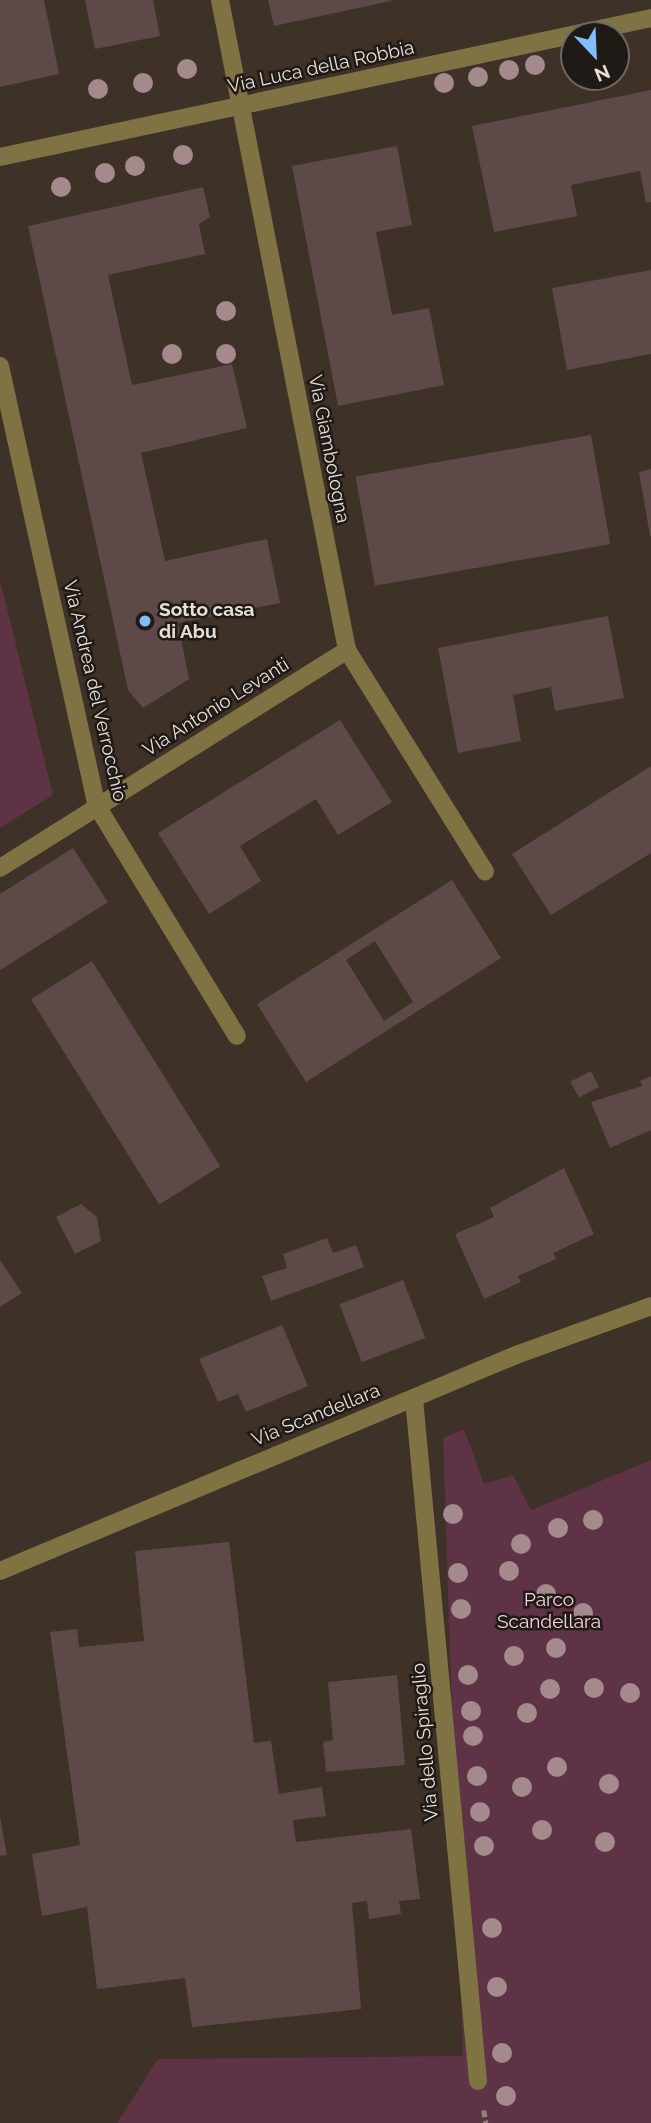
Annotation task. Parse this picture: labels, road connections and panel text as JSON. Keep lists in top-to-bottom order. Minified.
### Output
{"streets":{"street":["Via Luca della Robbia","Via Giambologna","Via Andrea del Verrocchio","Via Antonio Levanti","Via Scandellara","Via dello Spiraglio"]},"crossings":[["Via Luca della Robbia","Via Giambologna"],["Via Giambologna","Via Antonio Levanti"],["Via Andrea del Verrocchio","Via Antonio Levanti"],["Via Scandellara","Via dello Spiraglio"]],"parks":["Parco Scandellara"],"places":["Sotto casa di Abu"],"north":"bottom right"}
